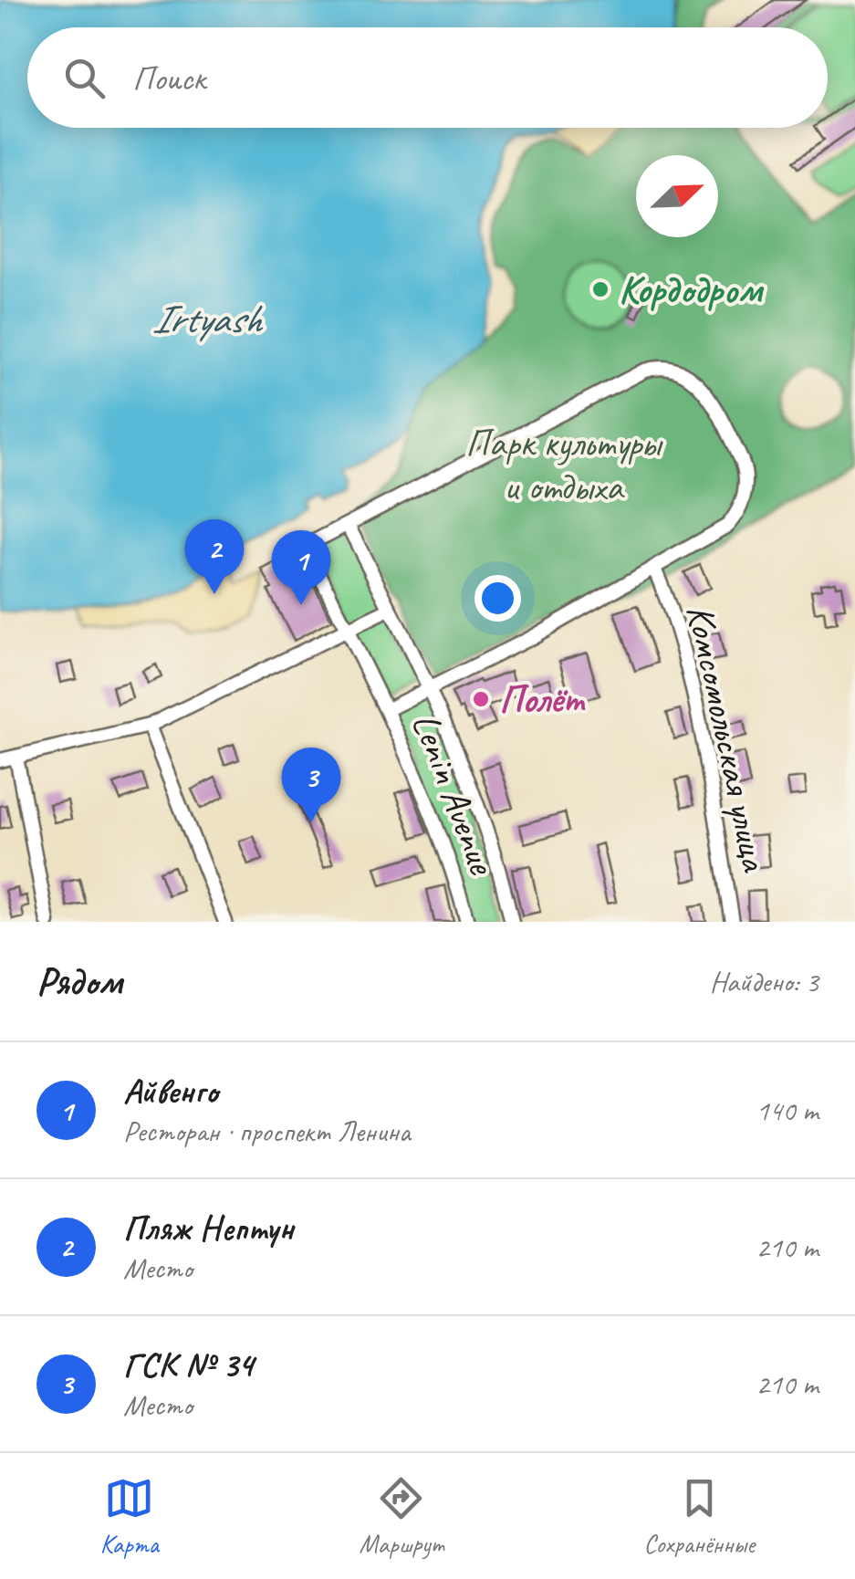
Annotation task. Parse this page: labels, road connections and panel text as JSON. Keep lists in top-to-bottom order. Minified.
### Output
{"streets":{"street":["Комсомольская улица","Lenin Avenue"]},"water":["Irtyash"],"parks":["Парк культуры и отдыха"],"places":["Кордодром","Полёт"],"north":"top right","page":{"search":"Поиск","pins":["2","1","3"],"heading":["Рядом","Найдено: 3"],"list":[{"mark":"1","name":"Айвенго","note":"Ресторан · проспект Ленина","value":"140 m"},{"mark":"2","name":"Пляж Нептун","note":"Место","value":"210 m"},{"mark":"3","name":"ГСК № 34","note":"Место","value":"210 m"}],"nav":["Карта","Маршрут","Сохранённые"]}}
